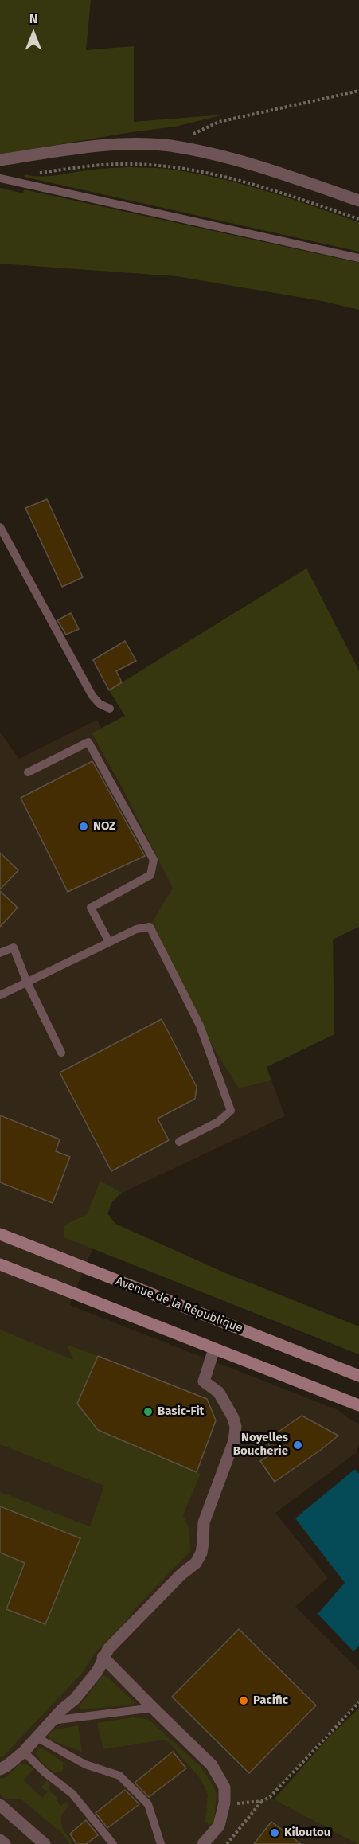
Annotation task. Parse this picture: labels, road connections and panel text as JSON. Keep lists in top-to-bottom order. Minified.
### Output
{"streets":{"main road":["Avenue de la République"]},"places":["NOZ","Basic-Fit","Noyelles Boucherie","Pacific","Kiloutou"],"north":"top"}
